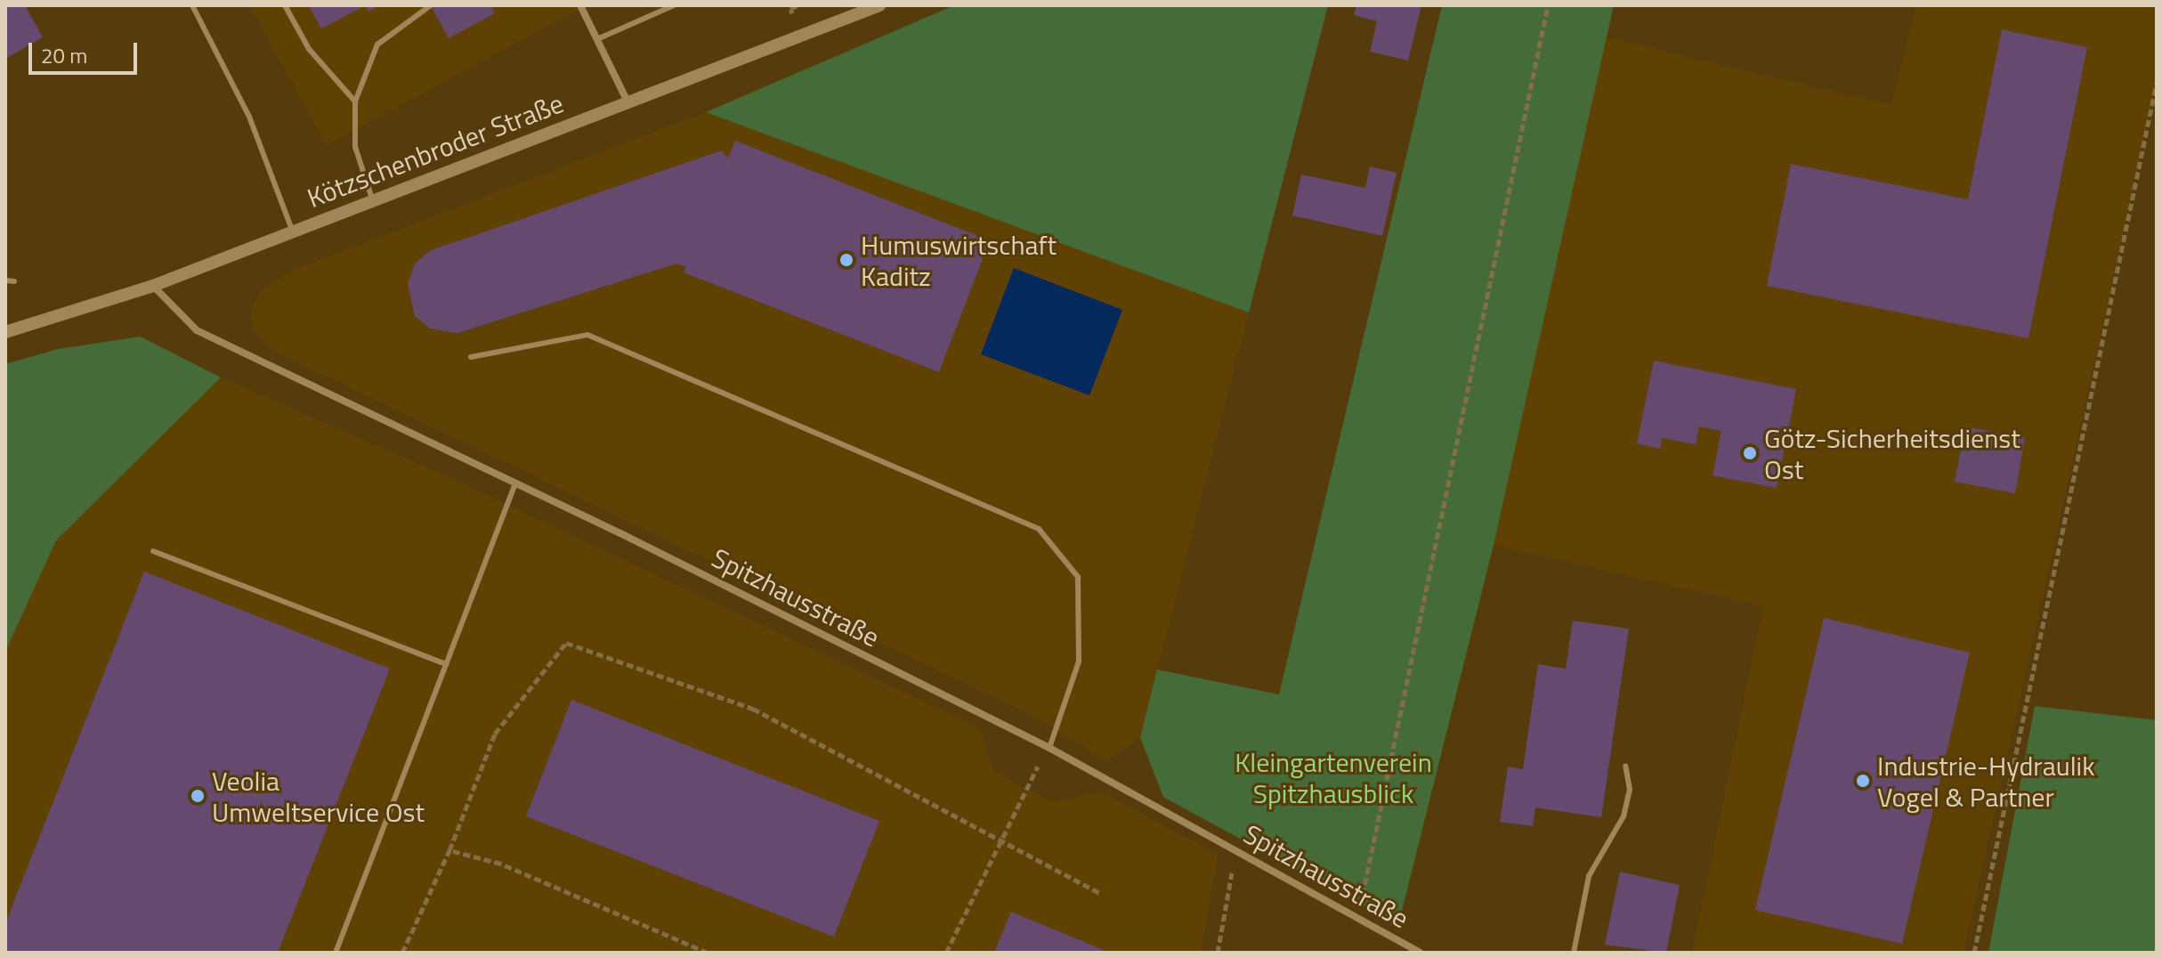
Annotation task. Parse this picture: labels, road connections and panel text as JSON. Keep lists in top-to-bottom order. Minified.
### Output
{"streets":{"street":["Kötzschenbroder Straße","Spitzhausstraße"]},"crossings":[["Kötzschenbroder Straße","Spitzhausstraße"]],"parks":["Kleingartenverein Spitzhausblick"],"places":["Humuswirtschaft Kaditz","Götz-Sicherheitsdienst Ost","Industrie-Hydraulik Vogel & Partner","Veolia Umweltservice Ost"],"scale_bar":"20 m"}
